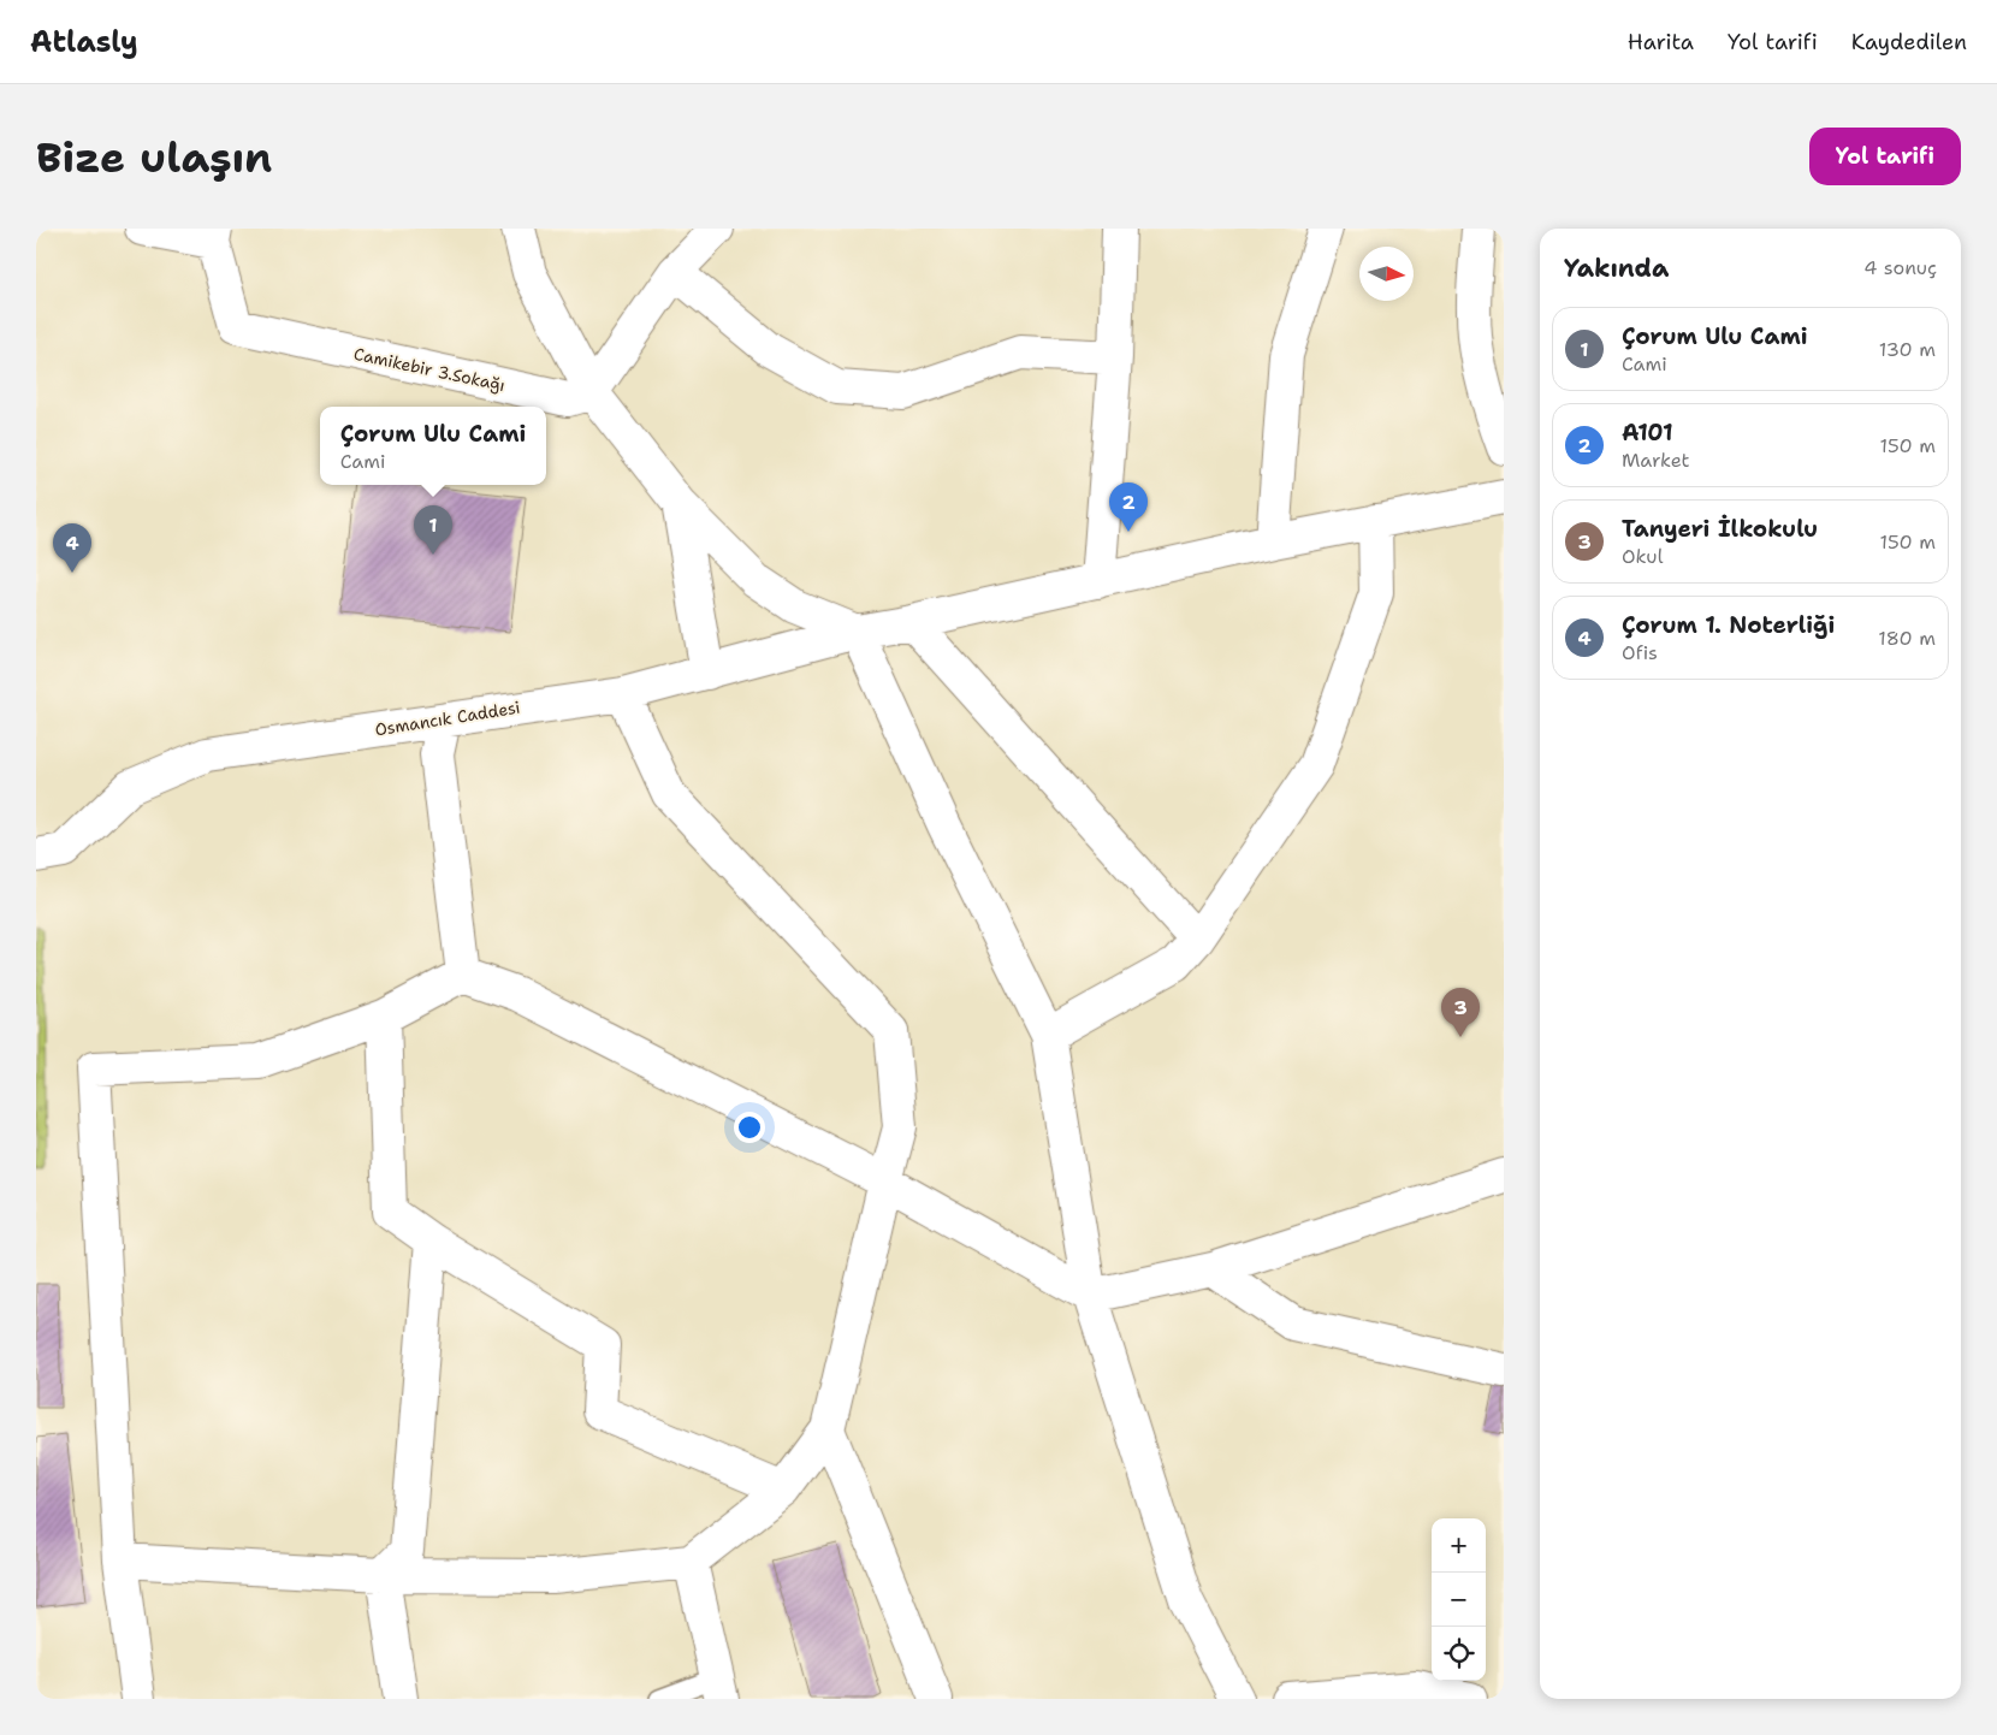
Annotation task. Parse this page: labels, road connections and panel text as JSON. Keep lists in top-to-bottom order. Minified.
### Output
{"streets":{"street":["Camikebir 3.Sokağı","Osmancık Caddesi"]},"north":"right","page":{"header":"Atlasly","nav":["Harita","Yol tarifi","Kaydedilen"],"buttons":"Yol tarifi","title":"Bize ulaşın","heading":["Yakında","4 sonuç"],"list":[{"mark":"1","name":"Çorum Ulu Cami","note":"Cami","value":"130 m"},{"mark":"2","name":"A101","note":"Market","value":"150 m"},{"mark":"3","name":"Tanyeri İlkokulu","note":"Okul","value":"150 m"},{"mark":"4","name":"Çorum 1. Noterliği","note":"Ofis","value":"180 m"}],"popup":["Çorum Ulu Cami","Cami"],"pins":["2","1","4","3"],"map_buttons":["+","−"]}}
